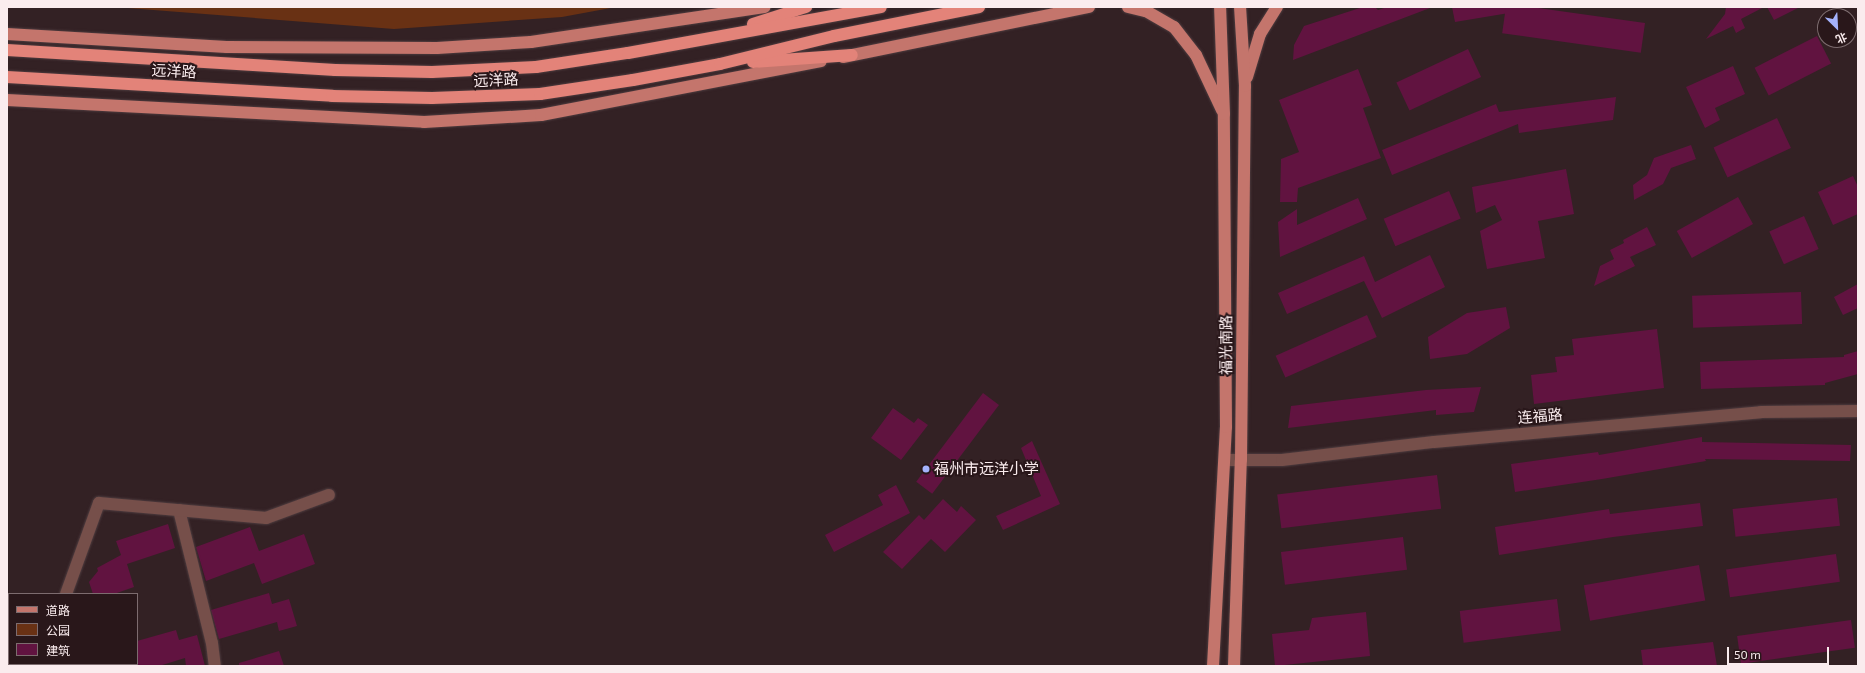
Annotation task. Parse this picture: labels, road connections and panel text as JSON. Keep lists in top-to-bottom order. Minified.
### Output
{"streets":{"highway":["远洋路"],"main road":["福光南路"],"street":["连福路"]},"crossings":[["福光南路","连福路"]],"places":["福州市远洋小学"],"legend":["道路","公园","建筑"],"scale_bar":"50 m","north":"bottom right"}
